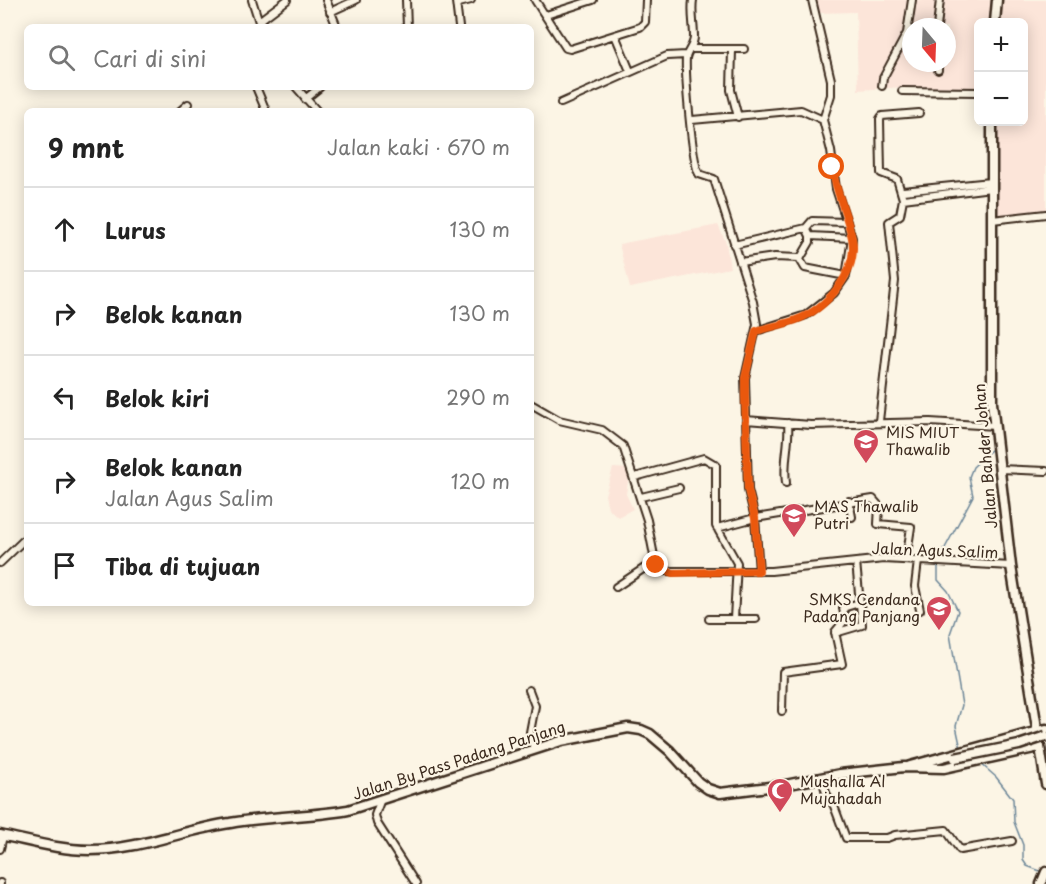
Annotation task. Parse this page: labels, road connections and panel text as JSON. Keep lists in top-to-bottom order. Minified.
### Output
{"streets":{"main road":["Jalan Bahder Johan","Jalan By Pass Padang Panjang"],"street":["Jalan Agus Salim"]},"crossings":[["Jalan Bahder Johan","Jalan Agus Salim"]],"places":{"school or university":["MIS MIUT Thawalib","MAS Thawalib Putri","SMKS Cendana Padang Panjang"],"mosque":["Mushalla Al Mujahadah"]},"north":"bottom","page":{"map_buttons":["+","−"],"search":"Cari di sini","heading":["9 mnt","Jalan kaki · 670 m"],"list":[["Lurus","130 m"],["Belok kanan","130 m"],["Belok kiri","290 m"],["Belok kanan","Jalan Agus Salim","120 m"],"Tiba di tujuan"]}}
